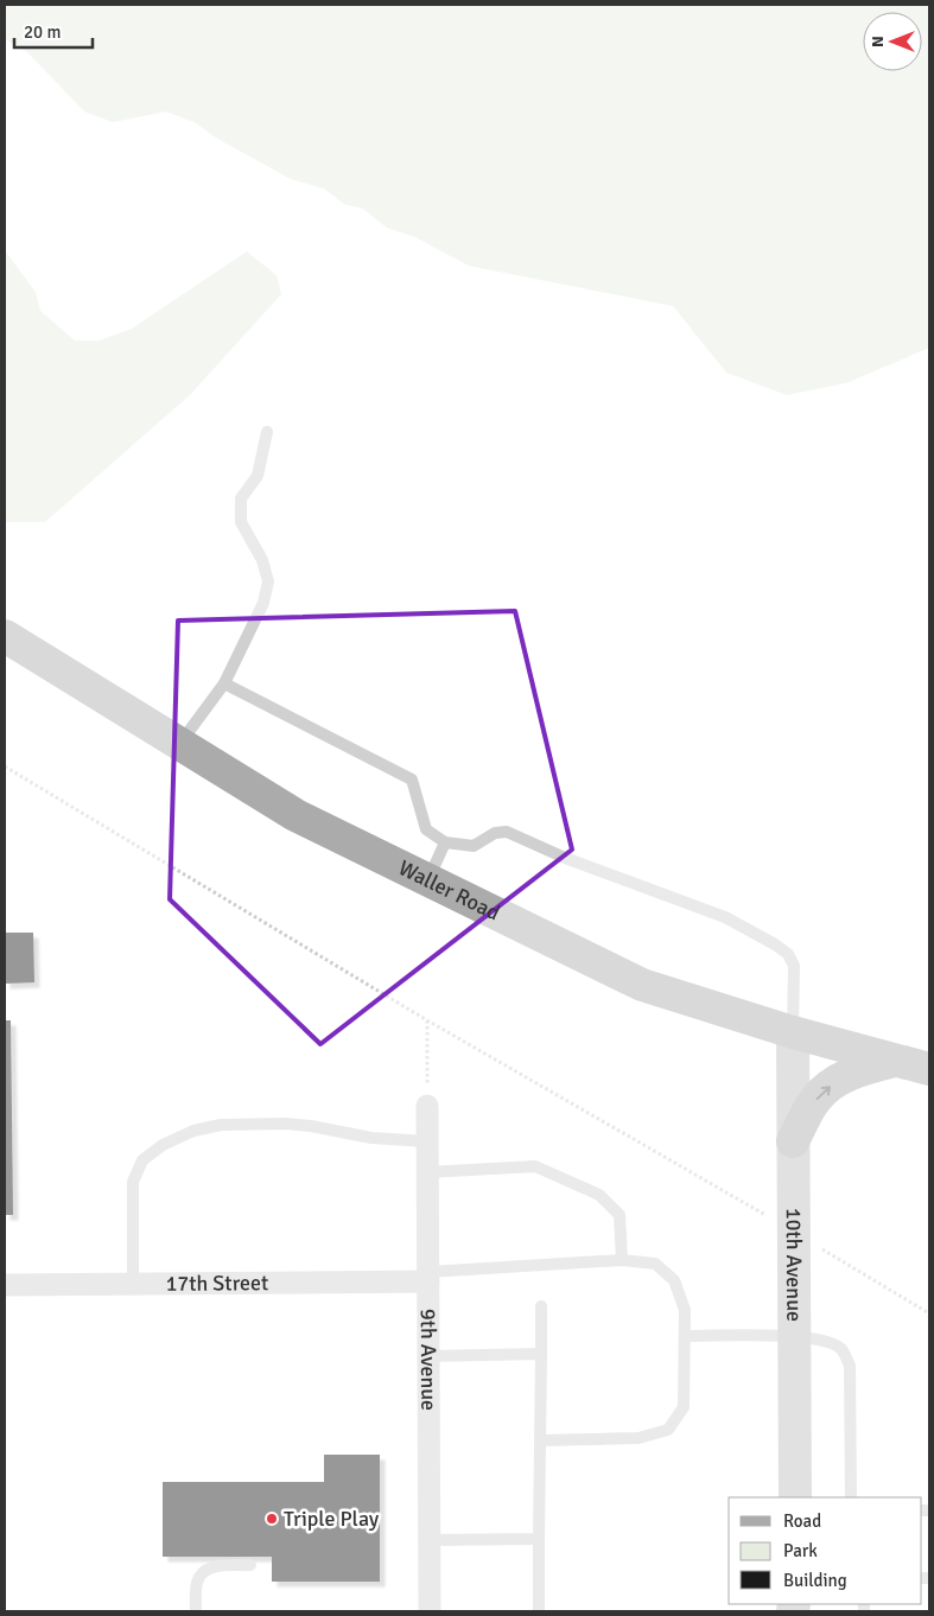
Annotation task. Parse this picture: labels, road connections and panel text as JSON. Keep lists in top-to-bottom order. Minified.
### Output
{"streets":{"main road":["Waller Road"],"street":["10th Avenue","17th Street","9th Avenue"]},"crossings":[["Waller Road","10th Avenue"],["17th Street","9th Avenue"]],"places":["Triple Play"],"legend":["Road","Park","Building"],"scale_bar":"20 m","north":"left"}
